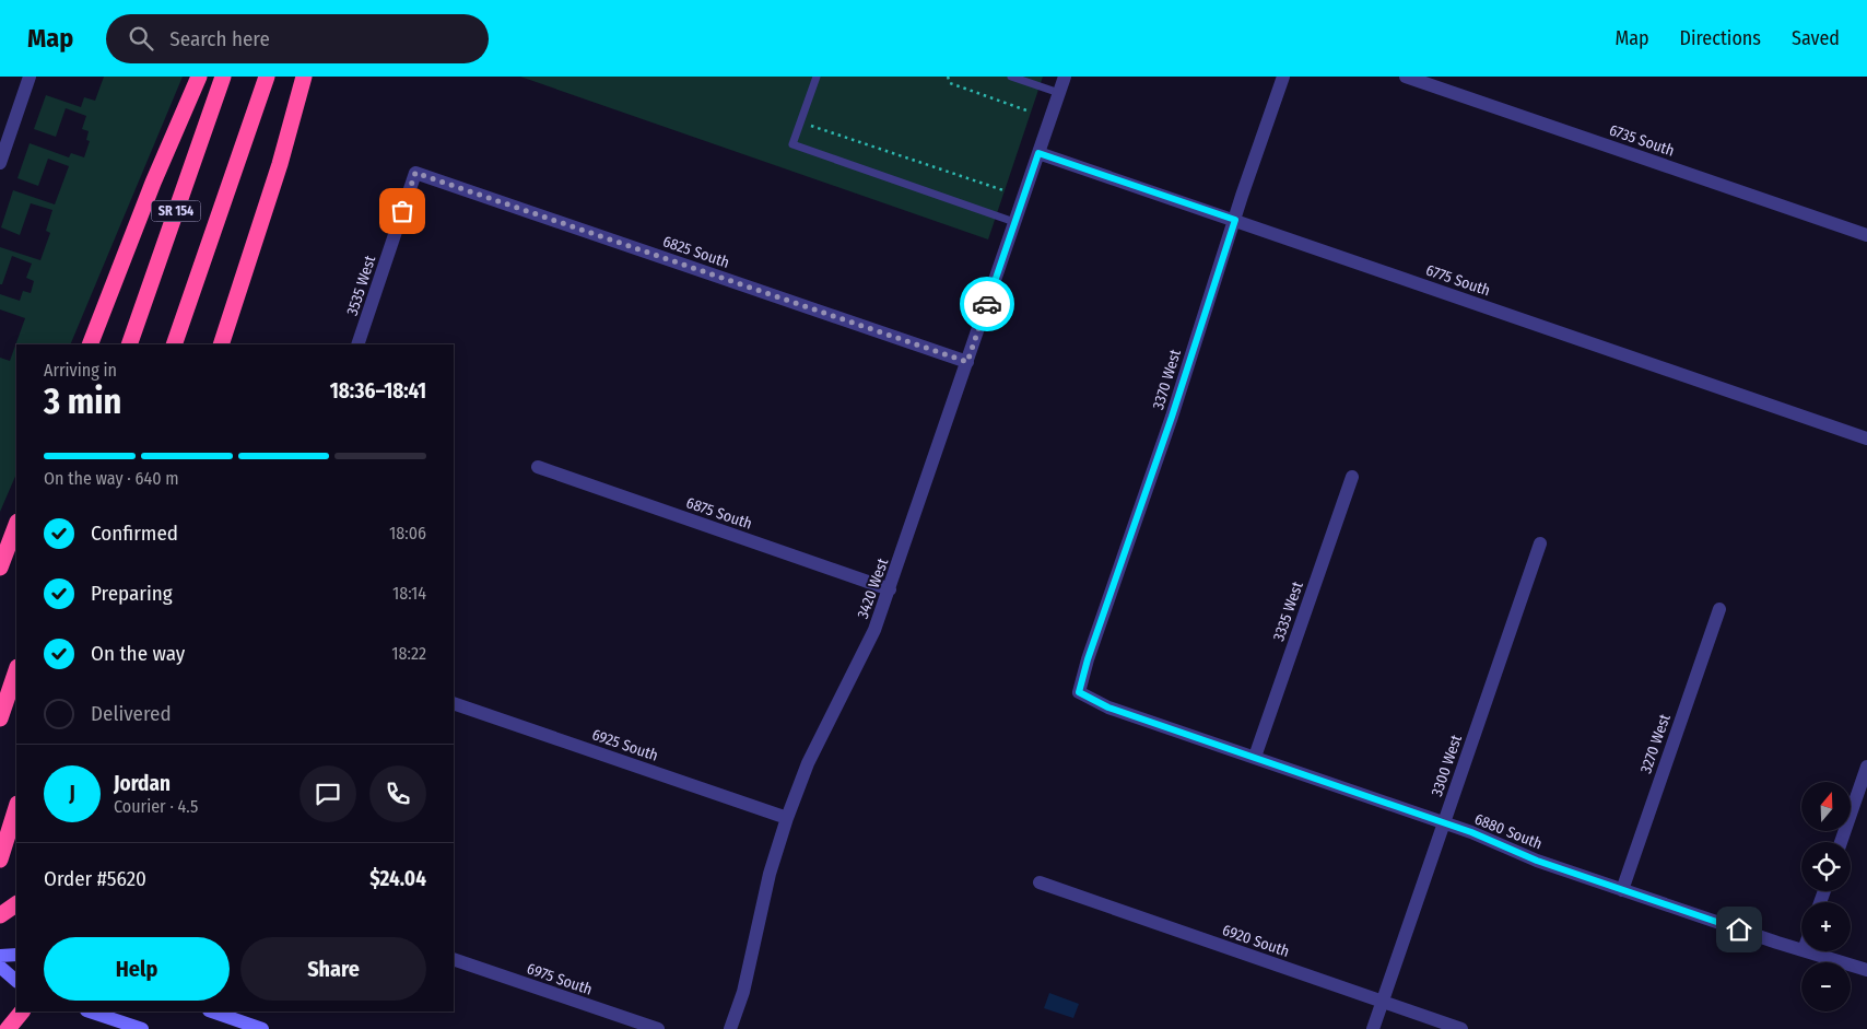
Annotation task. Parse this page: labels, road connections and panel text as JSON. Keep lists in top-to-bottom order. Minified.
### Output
{"streets":{"highway":["SR 154"],"street":["6735 South","6825 South","6775 South","3535 West","3370 West","6875 South","3420 West","3335 West","3270 West","6925 South","3300 West","6880 South","6920 South","6975 South"]},"crossings":[["6825 South","3535 West"],["6825 South","3420 West"],["6775 South","3370 West"],["6775 South","3420 West"],["3370 West","6880 South"],["6875 South","3420 West"],["3420 West","6925 South"],["3335 West","6880 South"],["3270 West","6880 South"],["3300 West","6880 South"],["3300 West","6920 South"]],"north":"top","page":{"header":"Map","search":"Search here","nav":["Map","Directions","Saved"],"heading":["3 min","Arriving in","18:36–18:41"],"panel":["Jordan","Courier · 4.5","Order #5620","$24.04"],"bar":"On the way · 640 m","list":[["Confirmed","18:06"],["Preparing","18:14"],["On the way","18:22"],"Delivered"],"round":"J","map_buttons":["+","−"],"buttons":["Help","Share"]}}
